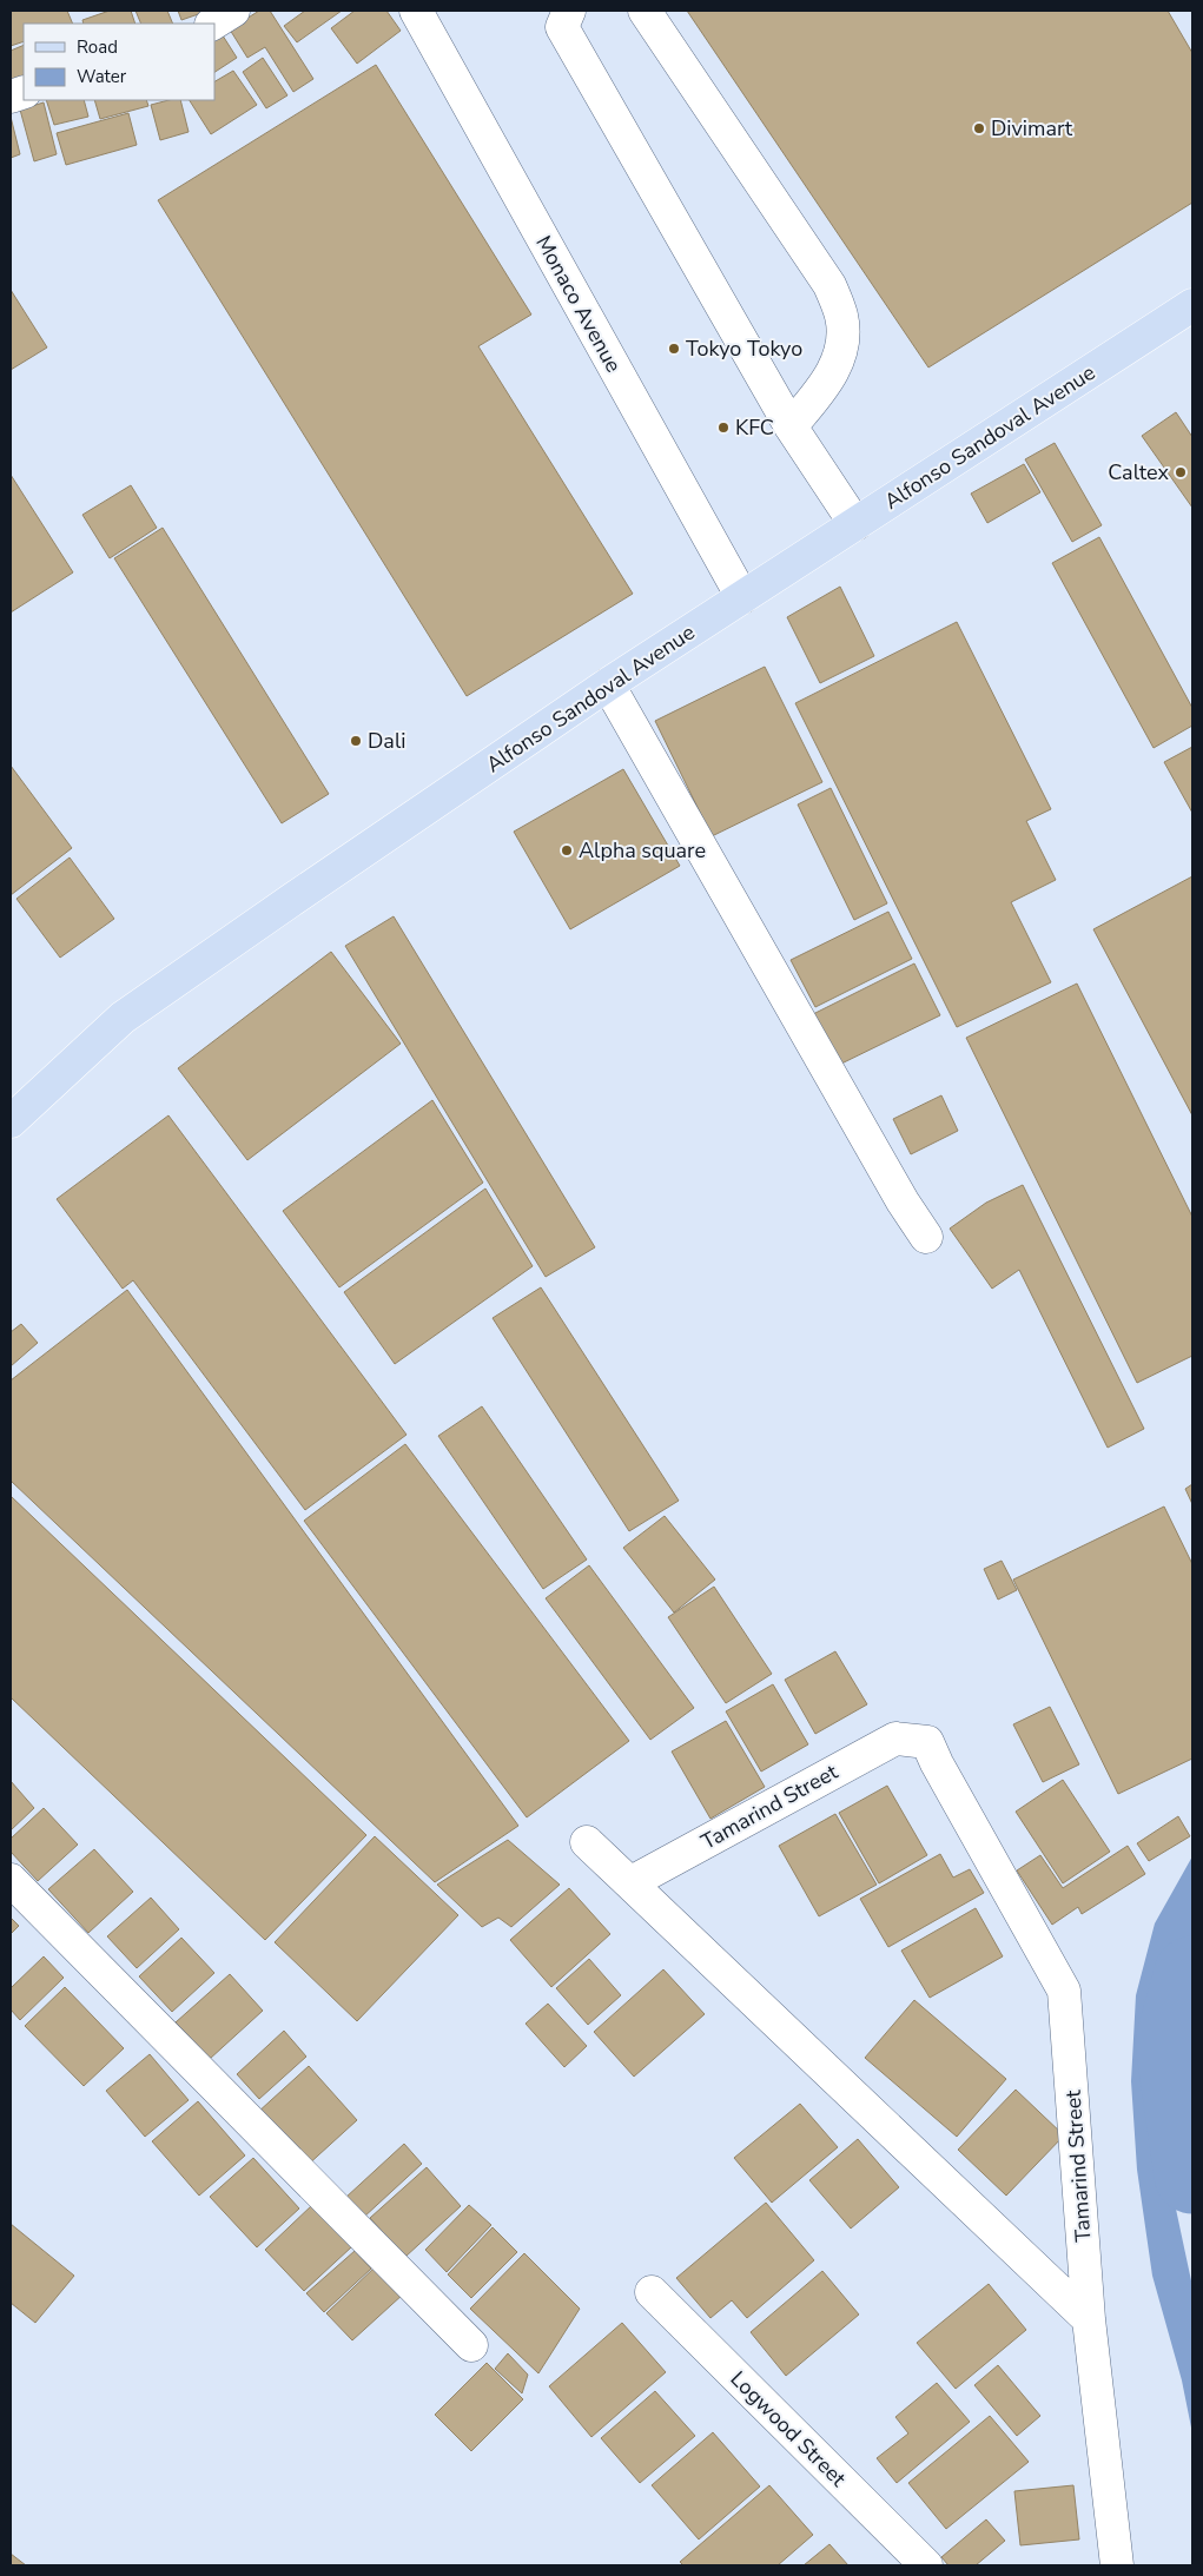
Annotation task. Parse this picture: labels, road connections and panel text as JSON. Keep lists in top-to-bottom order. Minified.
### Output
{"streets":{"main road":["Alfonso Sandoval Avenue"],"street":["Monaco Avenue","Tamarind Street","Logwood Street"]},"crossings":[["Monaco Avenue","Alfonso Sandoval Avenue"]],"places":["Divimart","Tokyo Tokyo","KFC","Caltex","Dali","Alpha square"],"legend":["Road","Water"]}
